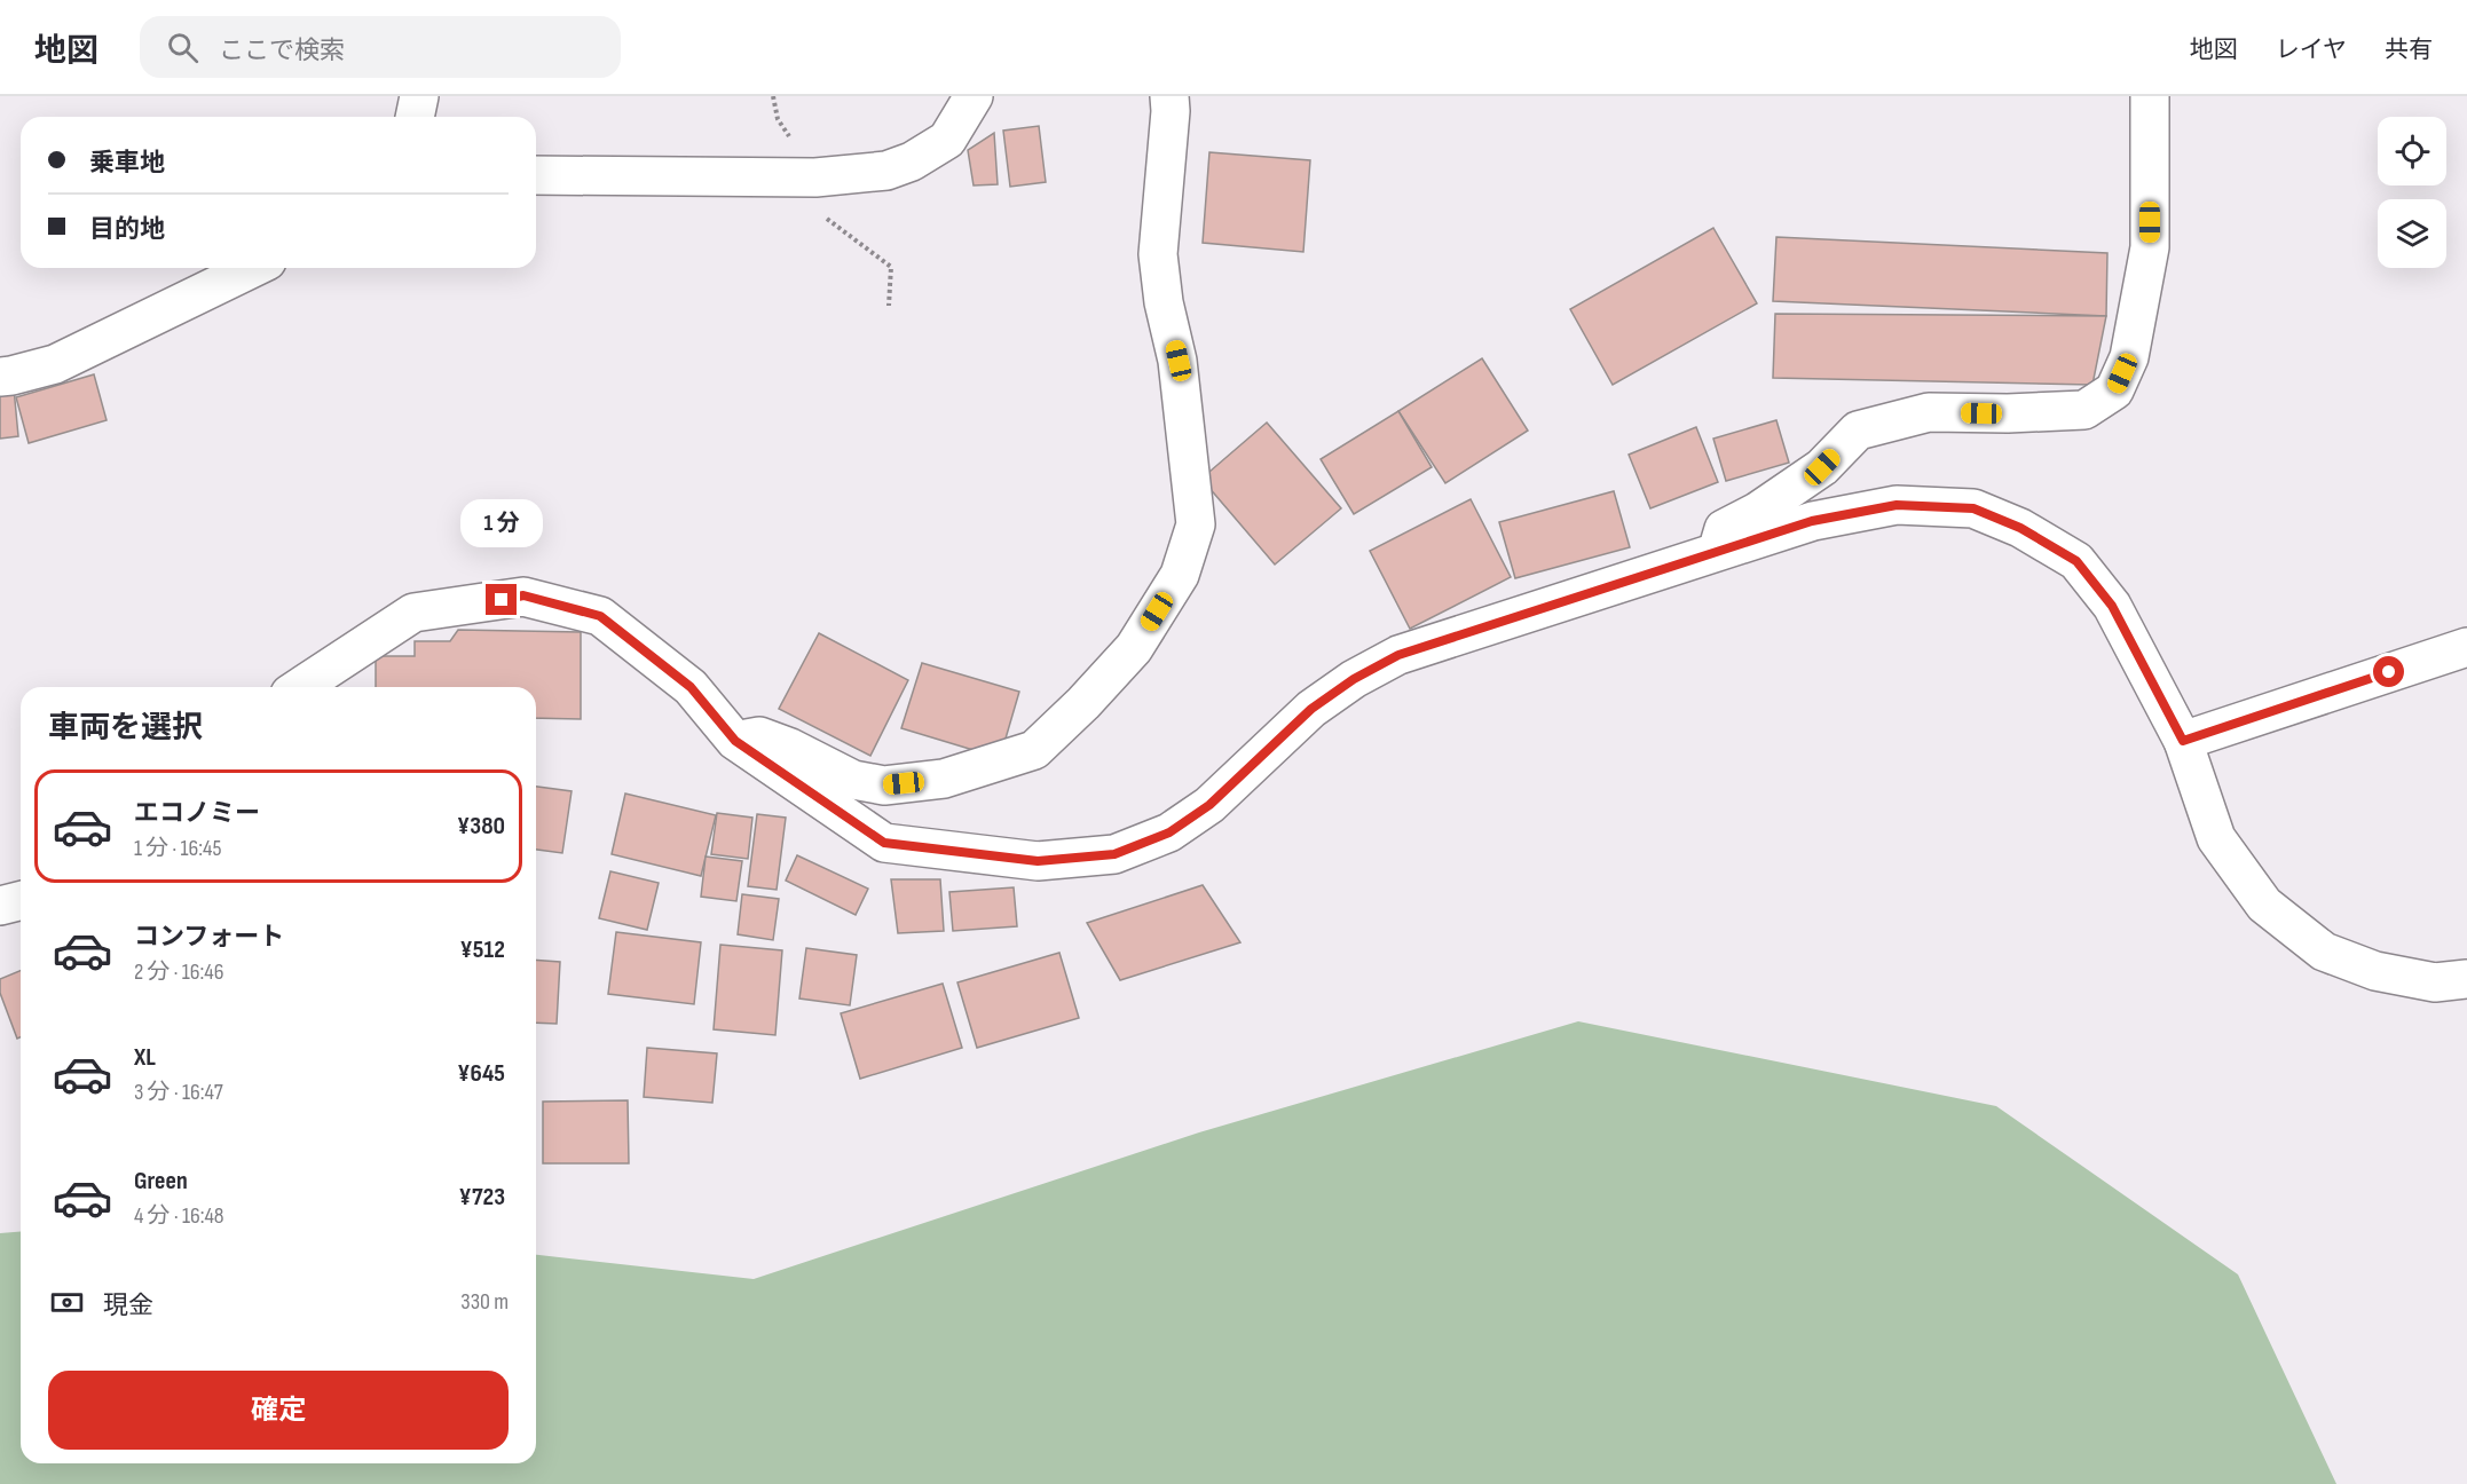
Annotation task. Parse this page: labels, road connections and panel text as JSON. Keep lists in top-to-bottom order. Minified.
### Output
{"page":{"header":"地図","search":"ここで検索","nav":["地図","レイヤ","共有"],"banner":["乗車地","目的地"],"bubble":"1 分","heading":"車両を選択","list":[{"name":"エコノミー","note":"1 分 · 16:45","value":"¥380"},{"name":"コンフォート","note":"2 分 · 16:46","value":"¥512"},{"name":"XL","note":"3 分 · 16:47","value":"¥645"},{"name":"Green","note":"4 分 · 16:48","value":"¥723"}],"pay":["現金","330 m"],"buttons":"確定"}}
